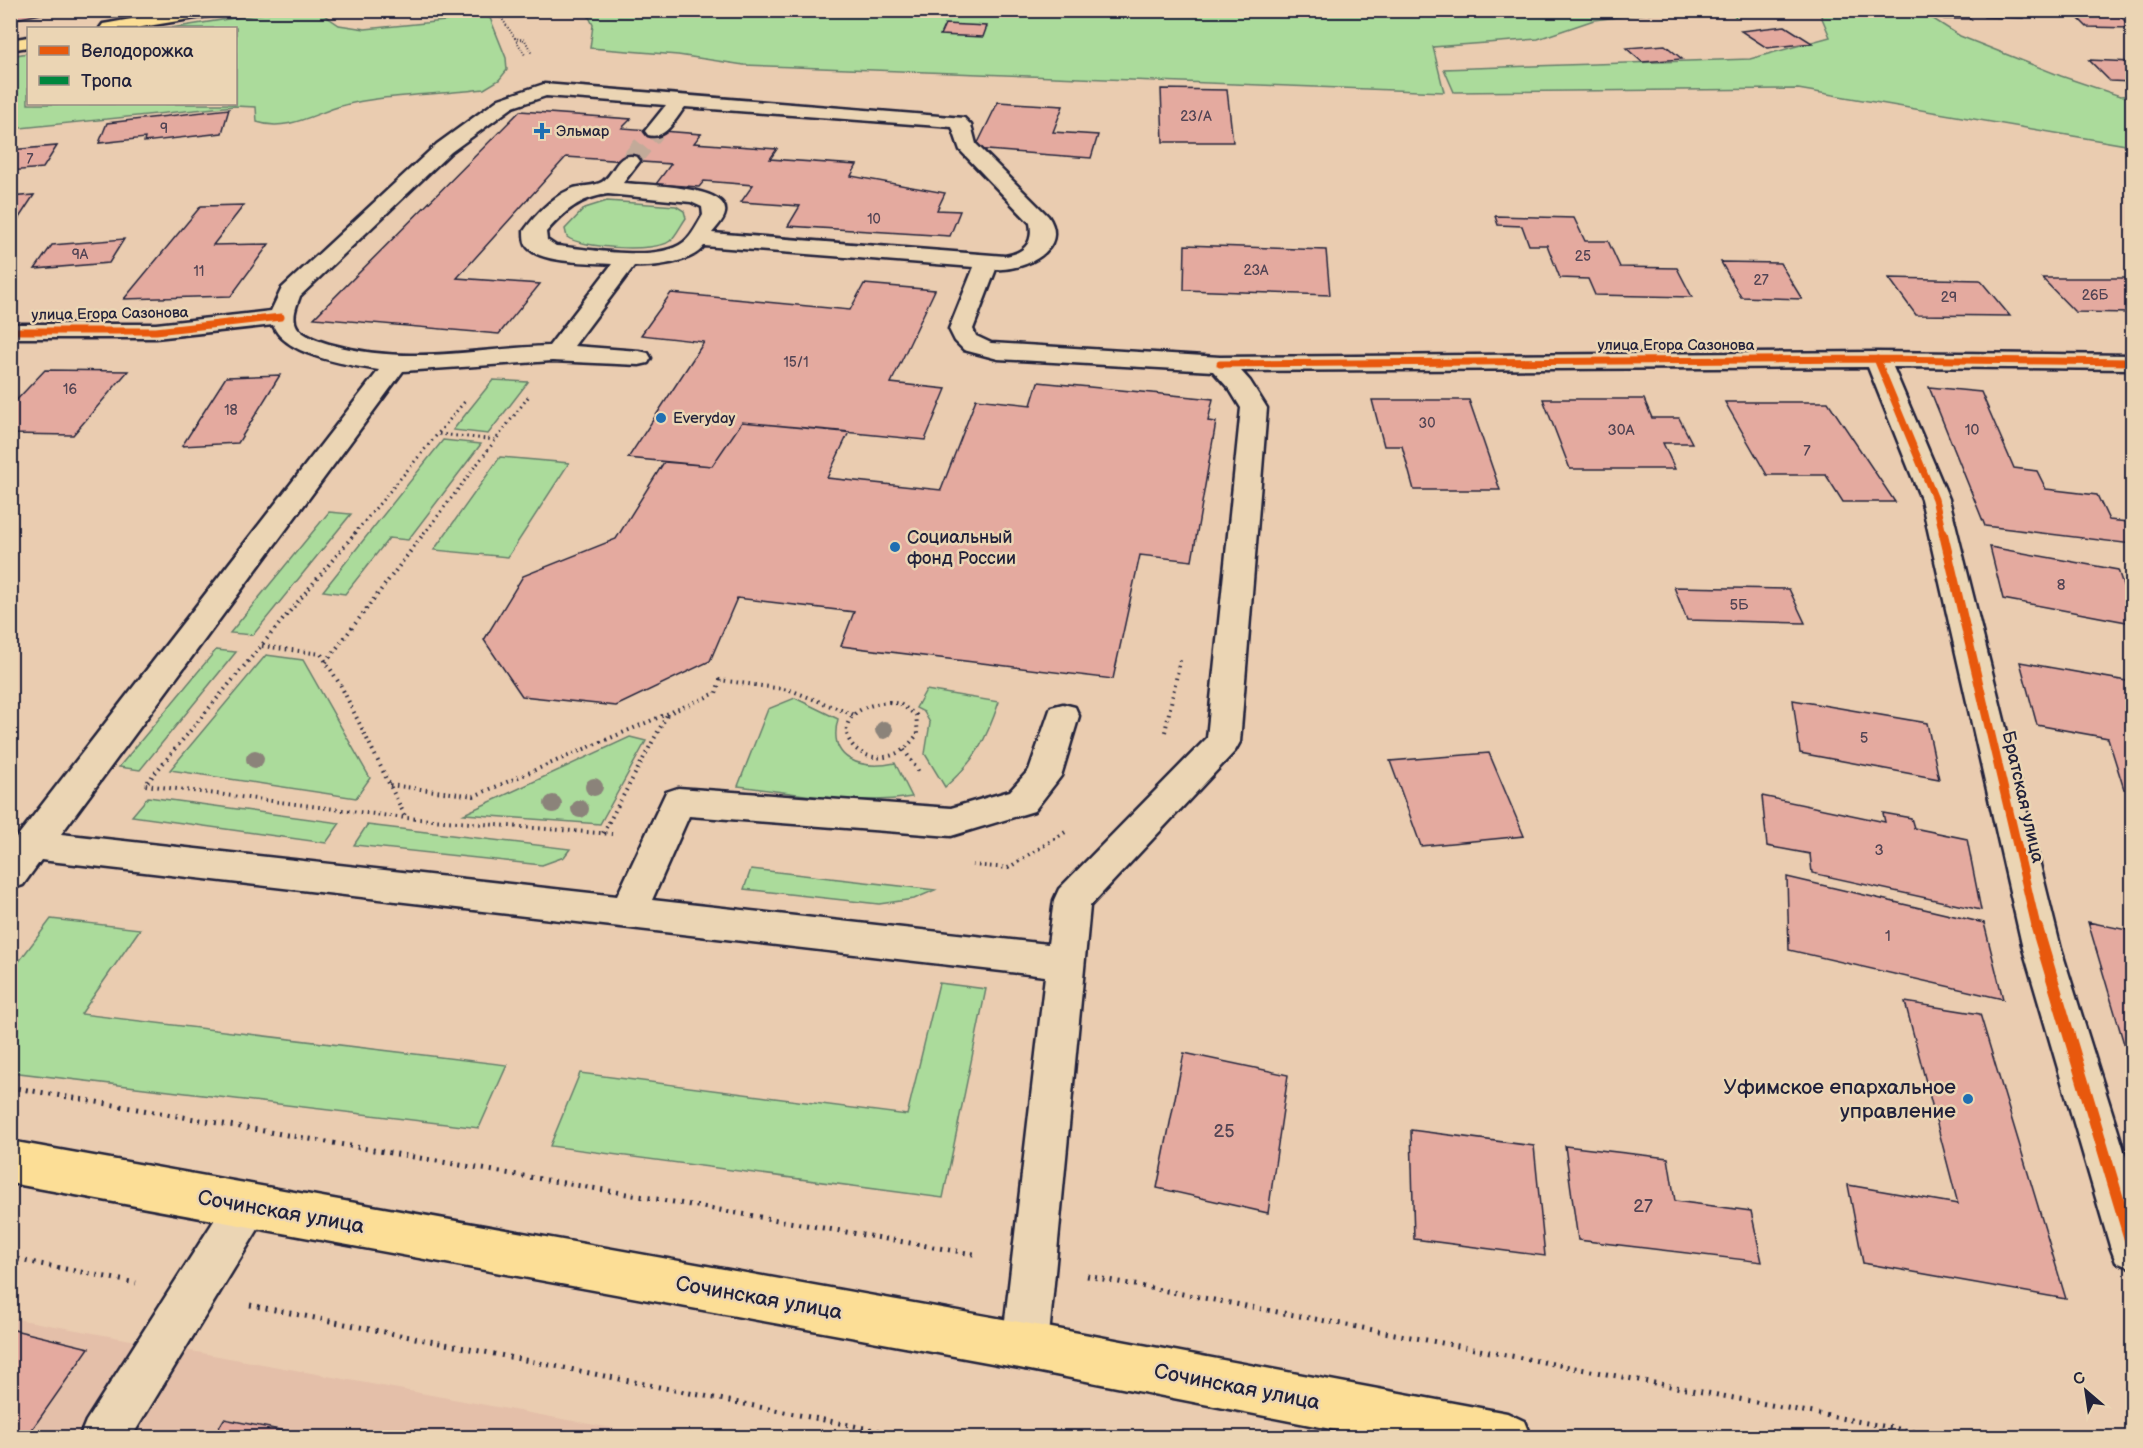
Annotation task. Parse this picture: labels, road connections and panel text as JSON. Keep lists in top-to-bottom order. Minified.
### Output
{"streets":{"main road":["Сочинская улица"],"street":["улица Егора Сазонова","Братская улица"]},"crossings":[["улица Егора Сазонова","Братская улица"]],"places":{"health":["Эльмар"],"other":["Everyday","Социальный фонд России","Уфимское епархальное управление"]},"house_numbers":["23/А","9","7","10","9А","25","23А","11","27","26Б","29","15/1","16","18","30","30А","10","7","8","5Б","5","3","1","25","27"],"legend":["Велодорожка","Тропа"],"north":"top left"}
